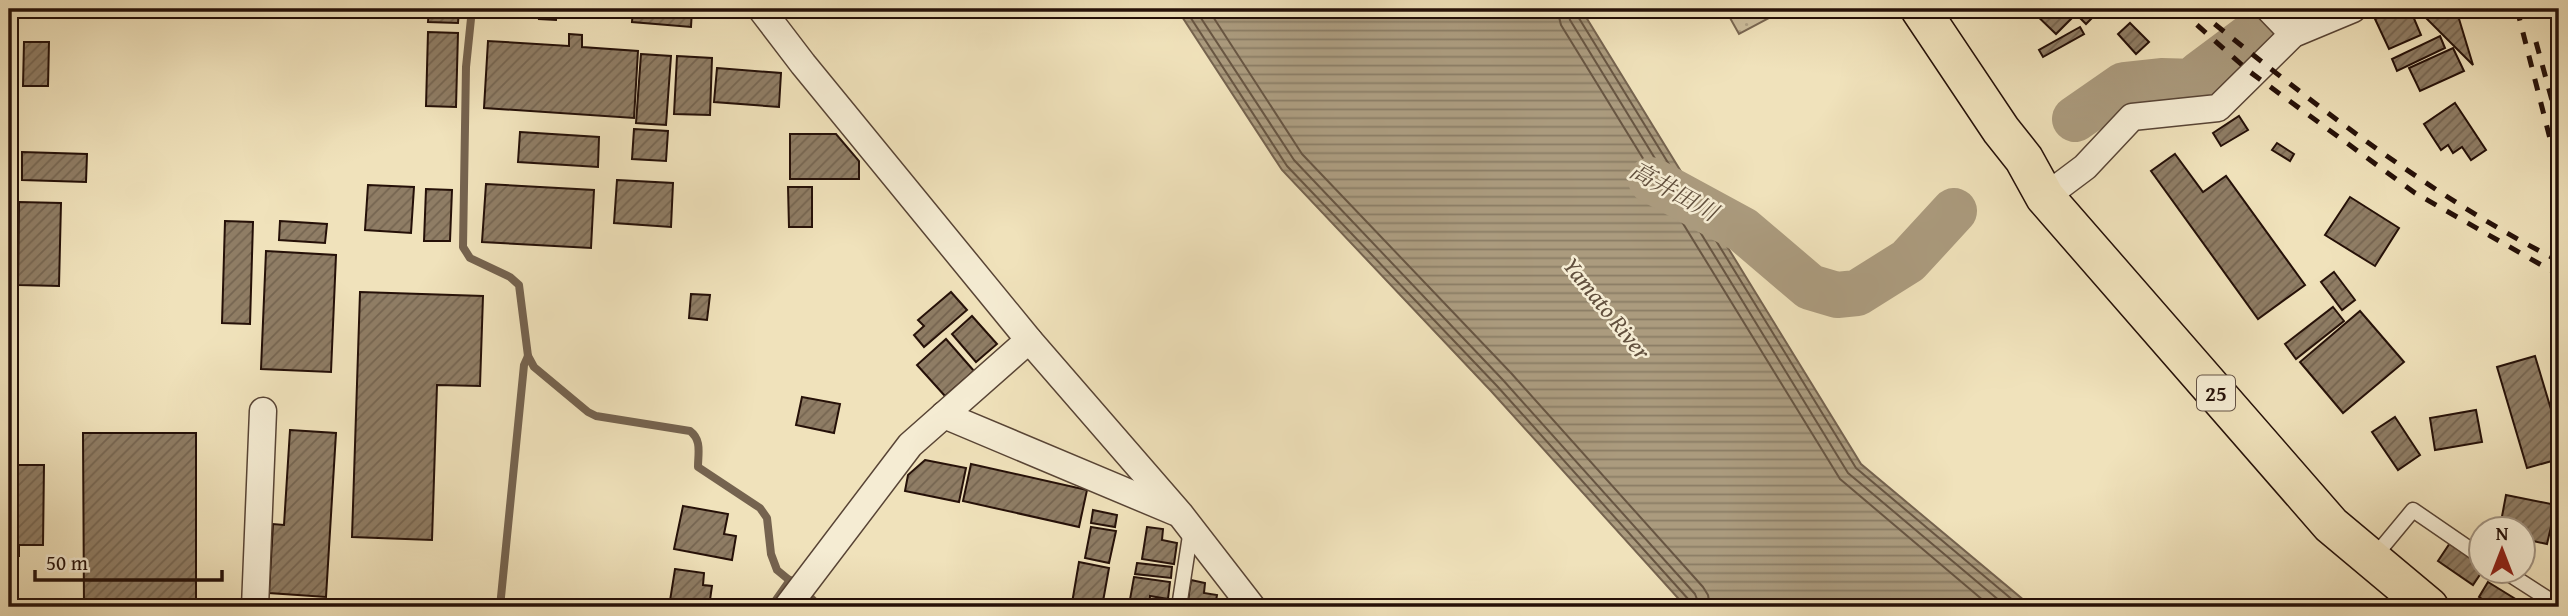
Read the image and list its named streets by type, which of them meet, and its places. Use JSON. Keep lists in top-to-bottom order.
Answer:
{
  "streets": {
    "highway": ["25"]
  },
  "water": ["高井田川", "Yamato River"],
  "scale_bar": "50 m",
  "north": "top"
}
